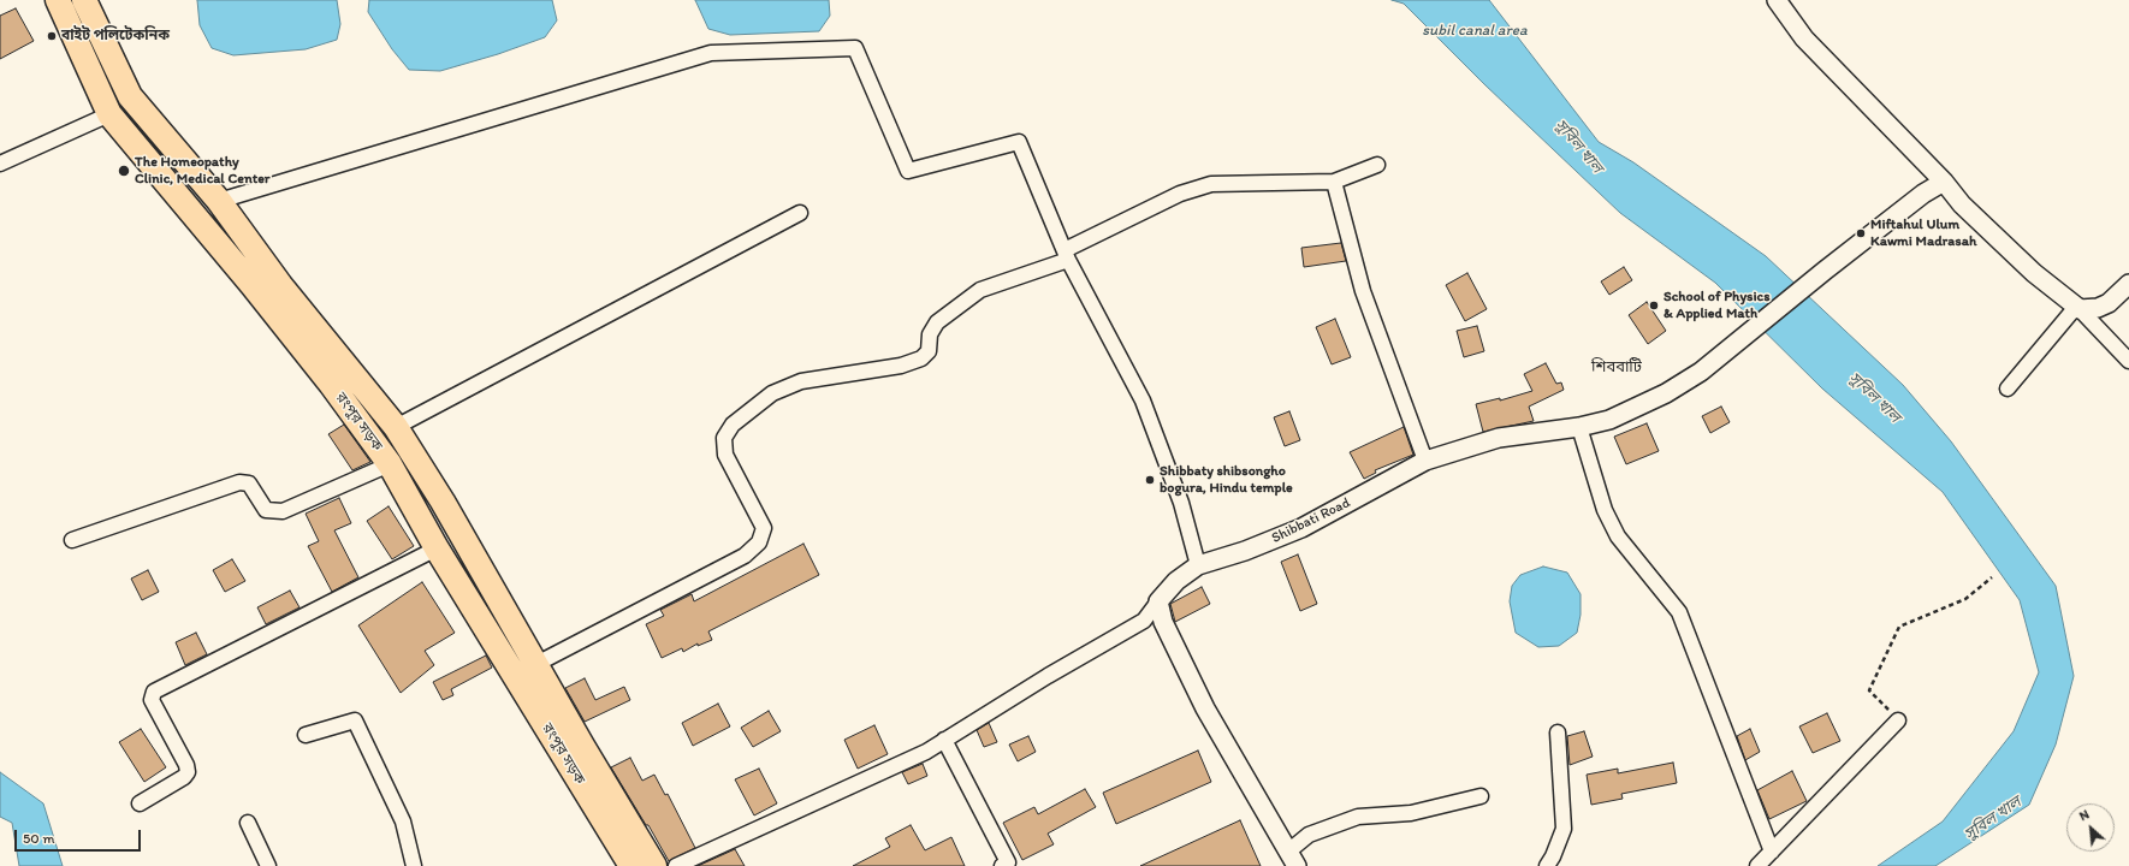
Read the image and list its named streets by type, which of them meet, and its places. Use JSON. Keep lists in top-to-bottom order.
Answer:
{
  "streets": {
    "highway": ["রংপুর সড়ক"],
    "street": ["Shibbati Road"]
  },
  "districts": ["শিববাটি"],
  "water": ["subil canal area", "সুবিল খাল"],
  "places": [
    "বাইট পলিটেকনিক",
    "The Homeopathy Clinic, Medical Center",
    "Miftahul Ulum Kawmi Madrasah",
    "School of Physics & Applied Math",
    "Shibbaty shibsongho bogura, Hindu temple"
  ],
  "scale_bar": "50 m",
  "north": "top left"
}
